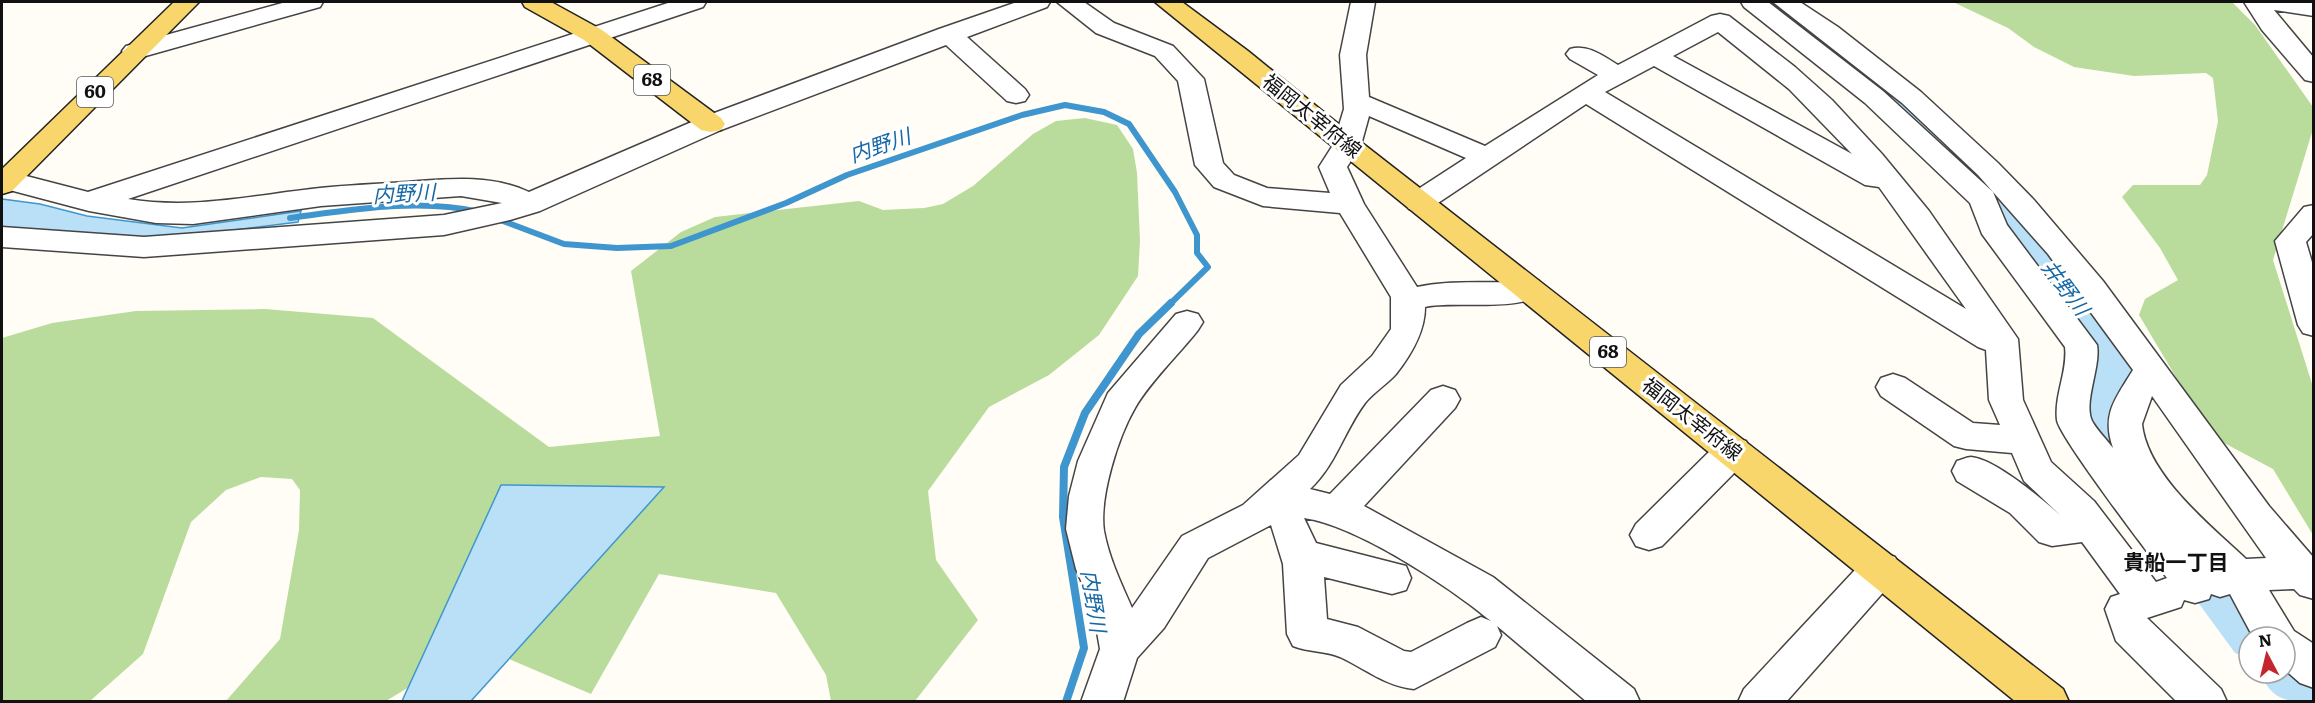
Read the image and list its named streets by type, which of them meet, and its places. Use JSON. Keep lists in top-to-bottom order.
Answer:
{
  "streets": {
    "main road": ["68", "60", "福岡太宰府線"]
  },
  "districts": ["貴船一丁目"],
  "water": ["内野川", "井野川"],
  "north": "top"
}
